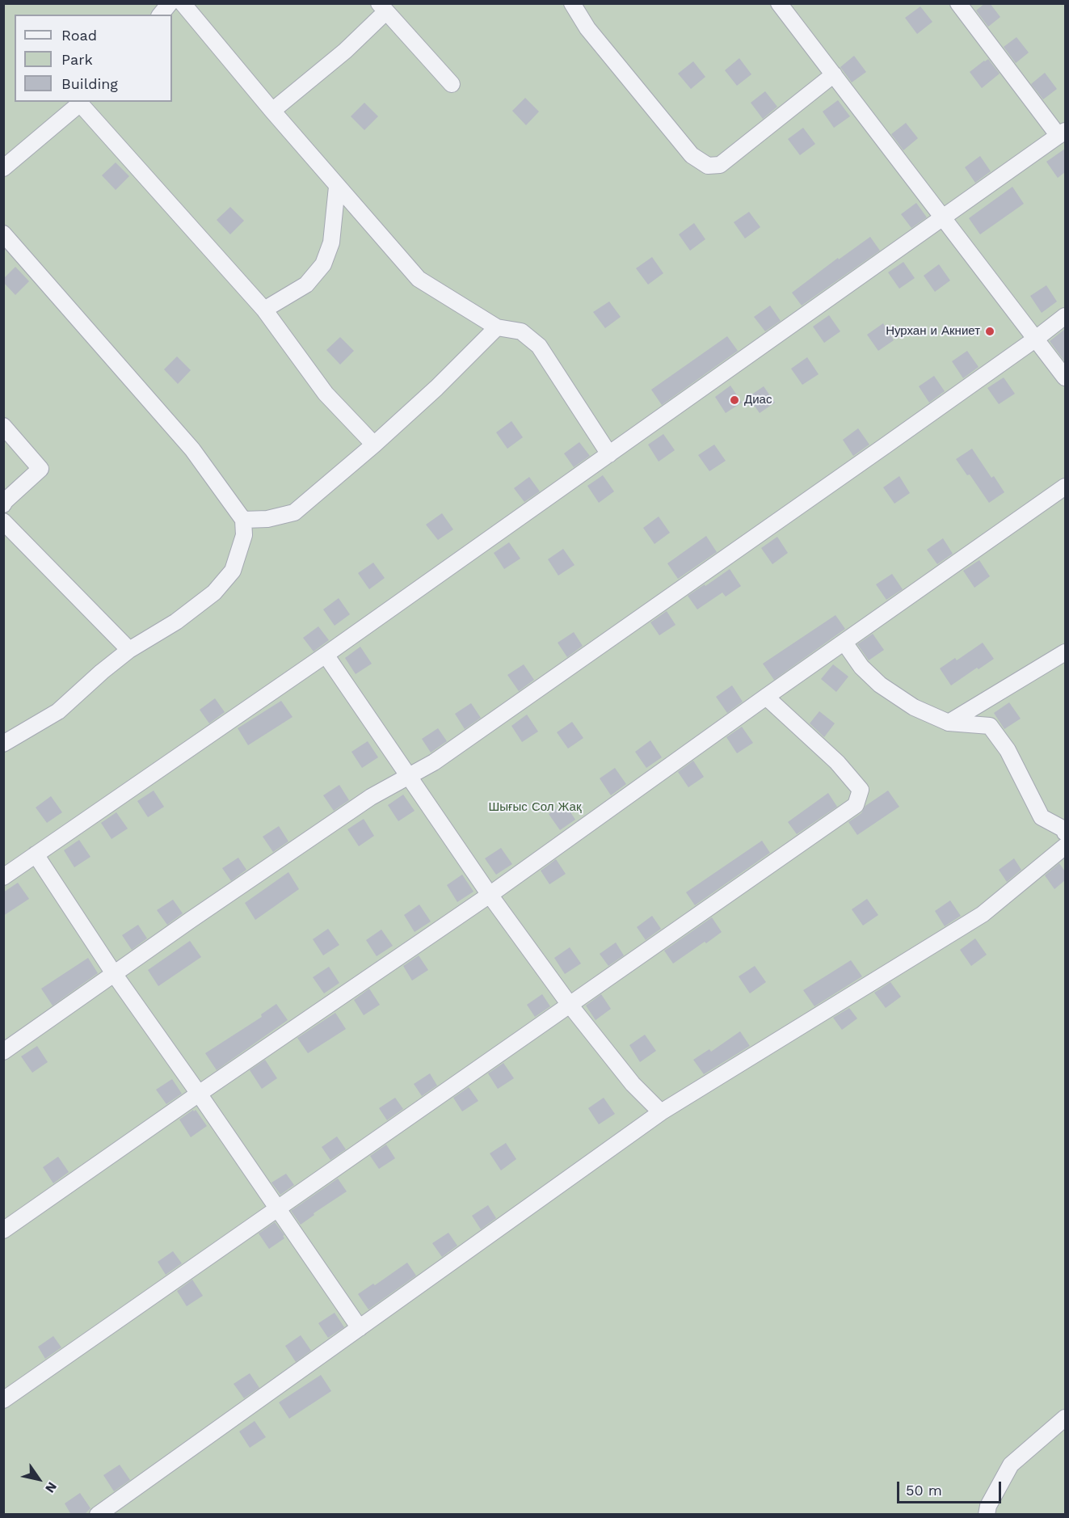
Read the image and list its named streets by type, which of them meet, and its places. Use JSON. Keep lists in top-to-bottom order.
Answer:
{
  "parks": ["Шығыс Сол Жақ"],
  "places": ["Нурхан и Акниет", "Диас"],
  "legend": ["Road", "Park", "Building"],
  "scale_bar": "50 m",
  "north": "bottom right"
}
